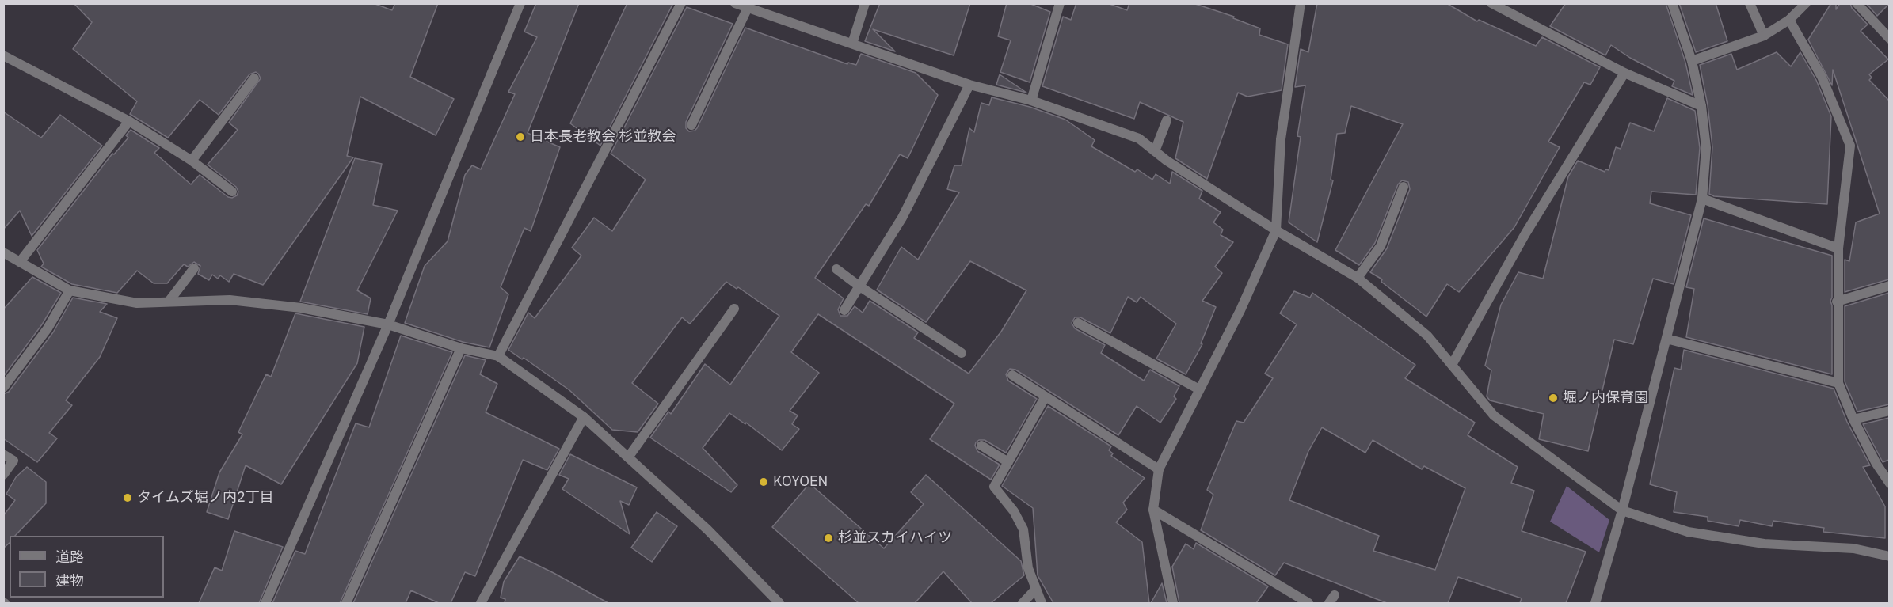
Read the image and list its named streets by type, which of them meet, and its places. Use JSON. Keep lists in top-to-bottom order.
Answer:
{
  "places": [
    "日本長老教会 杉並教会",
    "堀ノ内保育園",
    "KOYOEN",
    "タイムズ堀ノ内2丁目",
    "杉並スカイハイツ"
  ],
  "legend": ["道路", "建物"]
}
